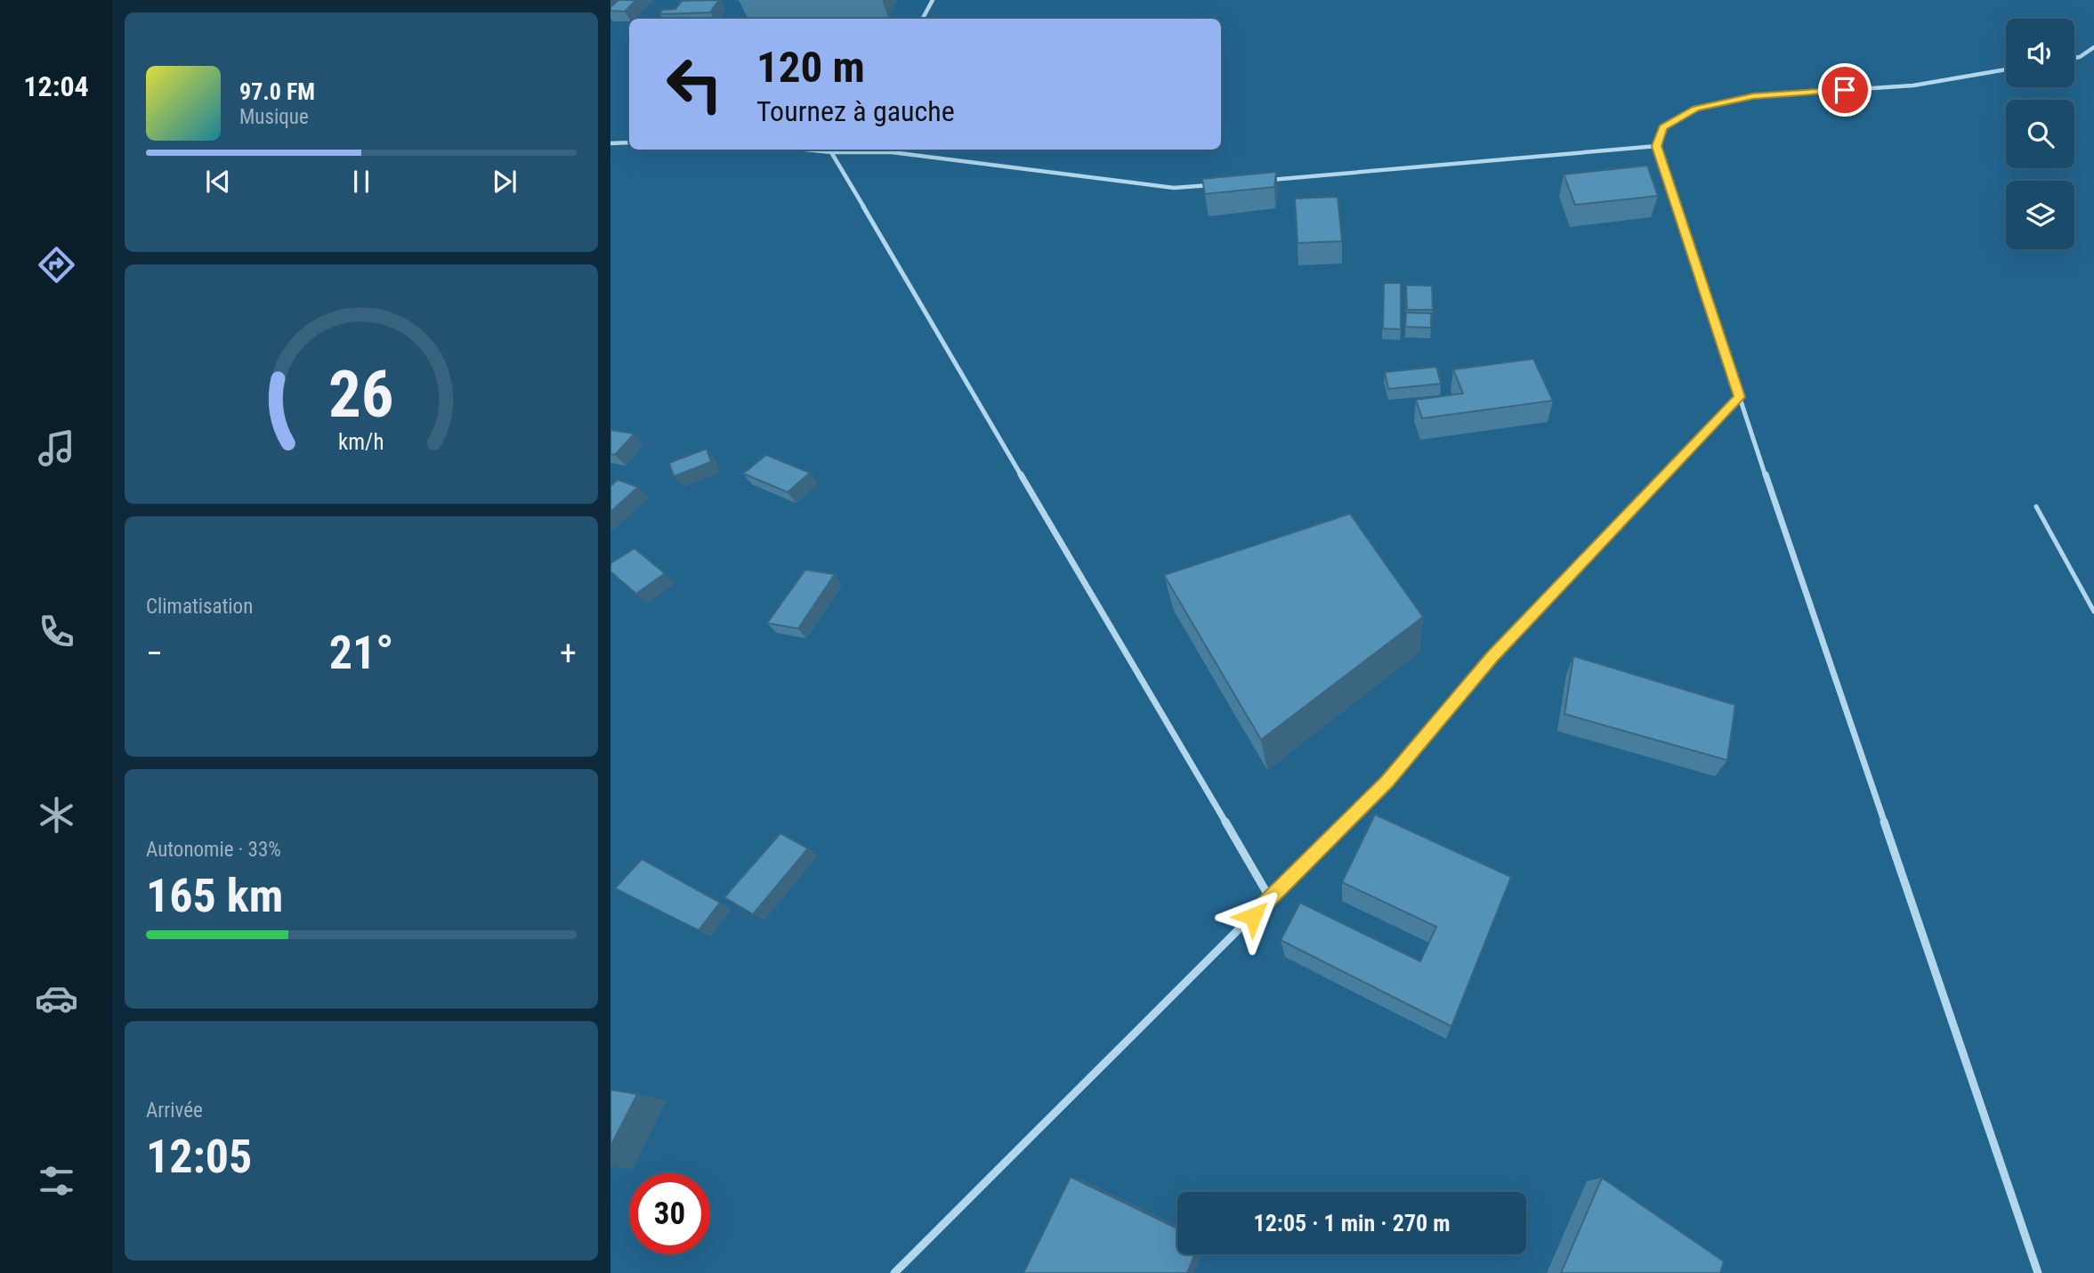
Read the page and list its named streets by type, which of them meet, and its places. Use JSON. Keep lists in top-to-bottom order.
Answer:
{
  "page": {
    "tabs": "12:04",
    "turn": ["120 m", "Tournez à gauche"],
    "song": ["97.0 FM", "Musique"],
    "tile": [
      "Climatisation",
      ["Autonomie · 33%", "165 km"],
      ["Arrivée", "12:05"]
    ],
    "heat": ["−", "21°", "+"],
    "limit": "30",
    "trip": "12:05 · 1 min · 270 m",
    "gauge": ["26", "km/h"]
  }
}
